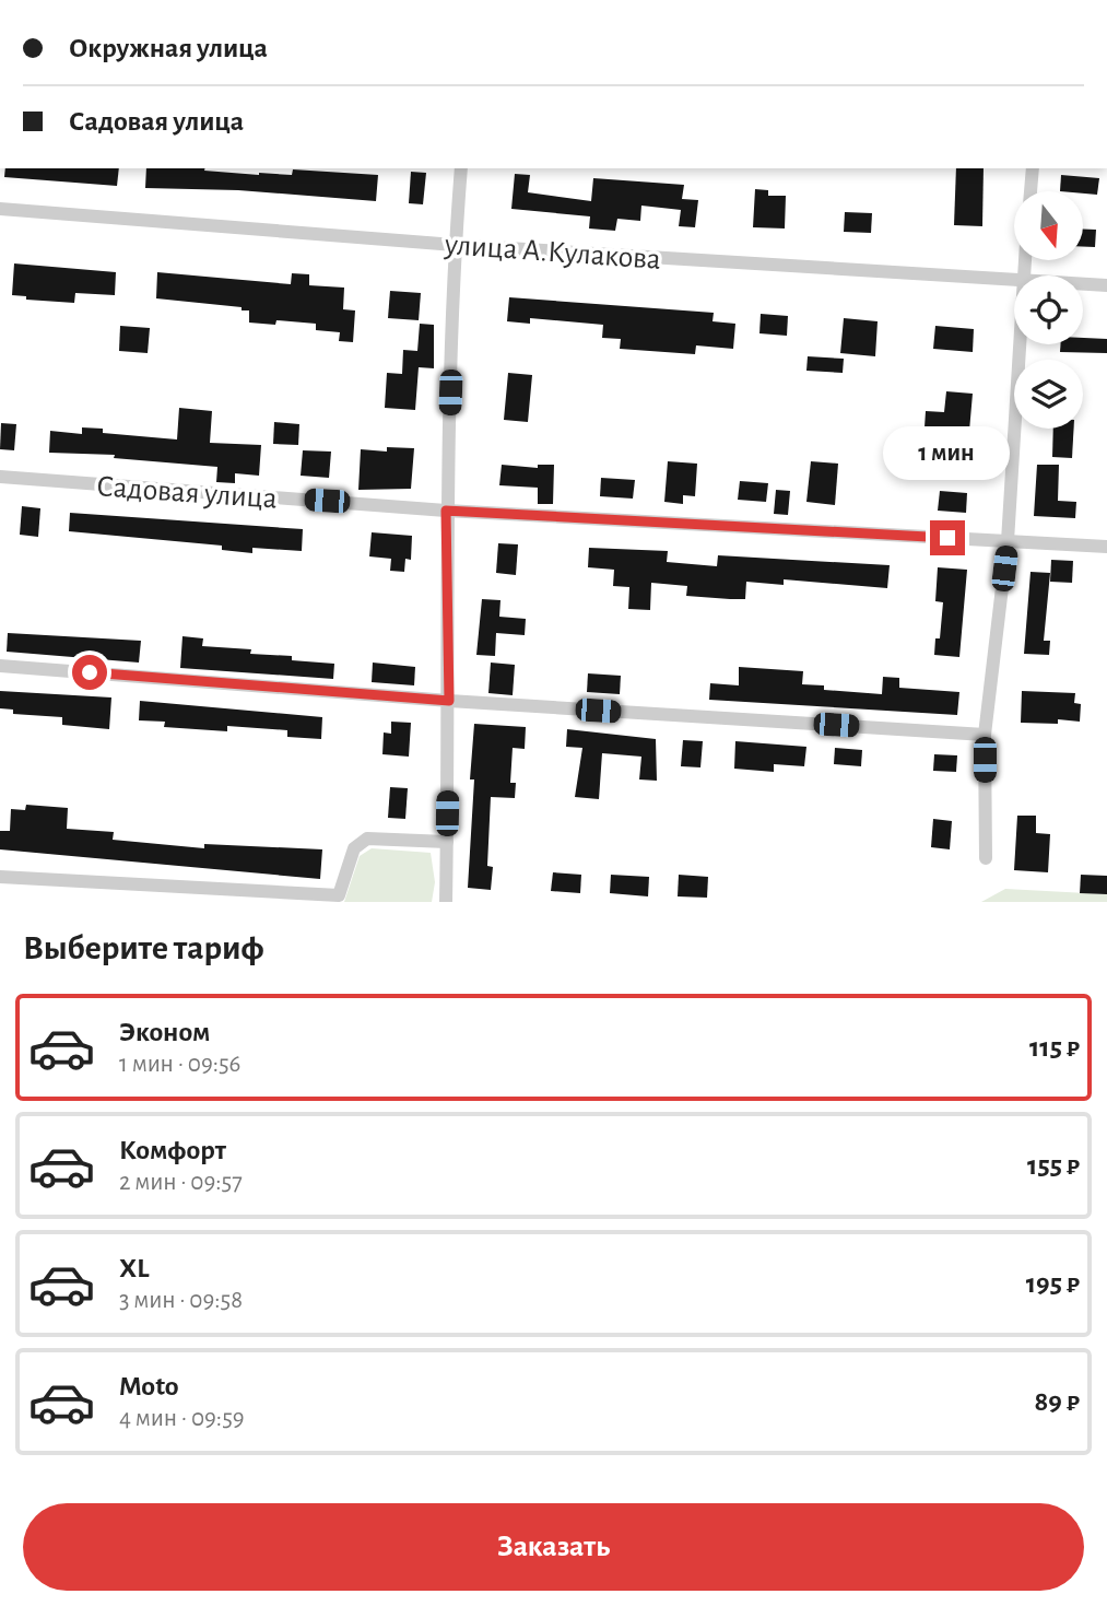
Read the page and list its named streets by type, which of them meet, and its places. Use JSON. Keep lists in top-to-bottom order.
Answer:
{
  "streets": {
    "street": ["улица А.Кулакова", "Садовая улица"]
  },
  "north": "bottom",
  "page": {
    "banner": ["Окружная улица", "Садовая улица"],
    "bubble": "1 мин",
    "heading": "Выберите тариф",
    "list": [
      {
        "name": "Эконом",
        "note": "1 мин · 09:56",
        "value": "115 ₽"
      },
      {
        "name": "Комфорт",
        "note": "2 мин · 09:57",
        "value": "155 ₽"
      },
      {
        "name": "XL",
        "note": "3 мин · 09:58",
        "value": "195 ₽"
      },
      {
        "name": "Moto",
        "note": "4 мин · 09:59",
        "value": "89 ₽"
      }
    ],
    "buttons": "Заказать"
  }
}
